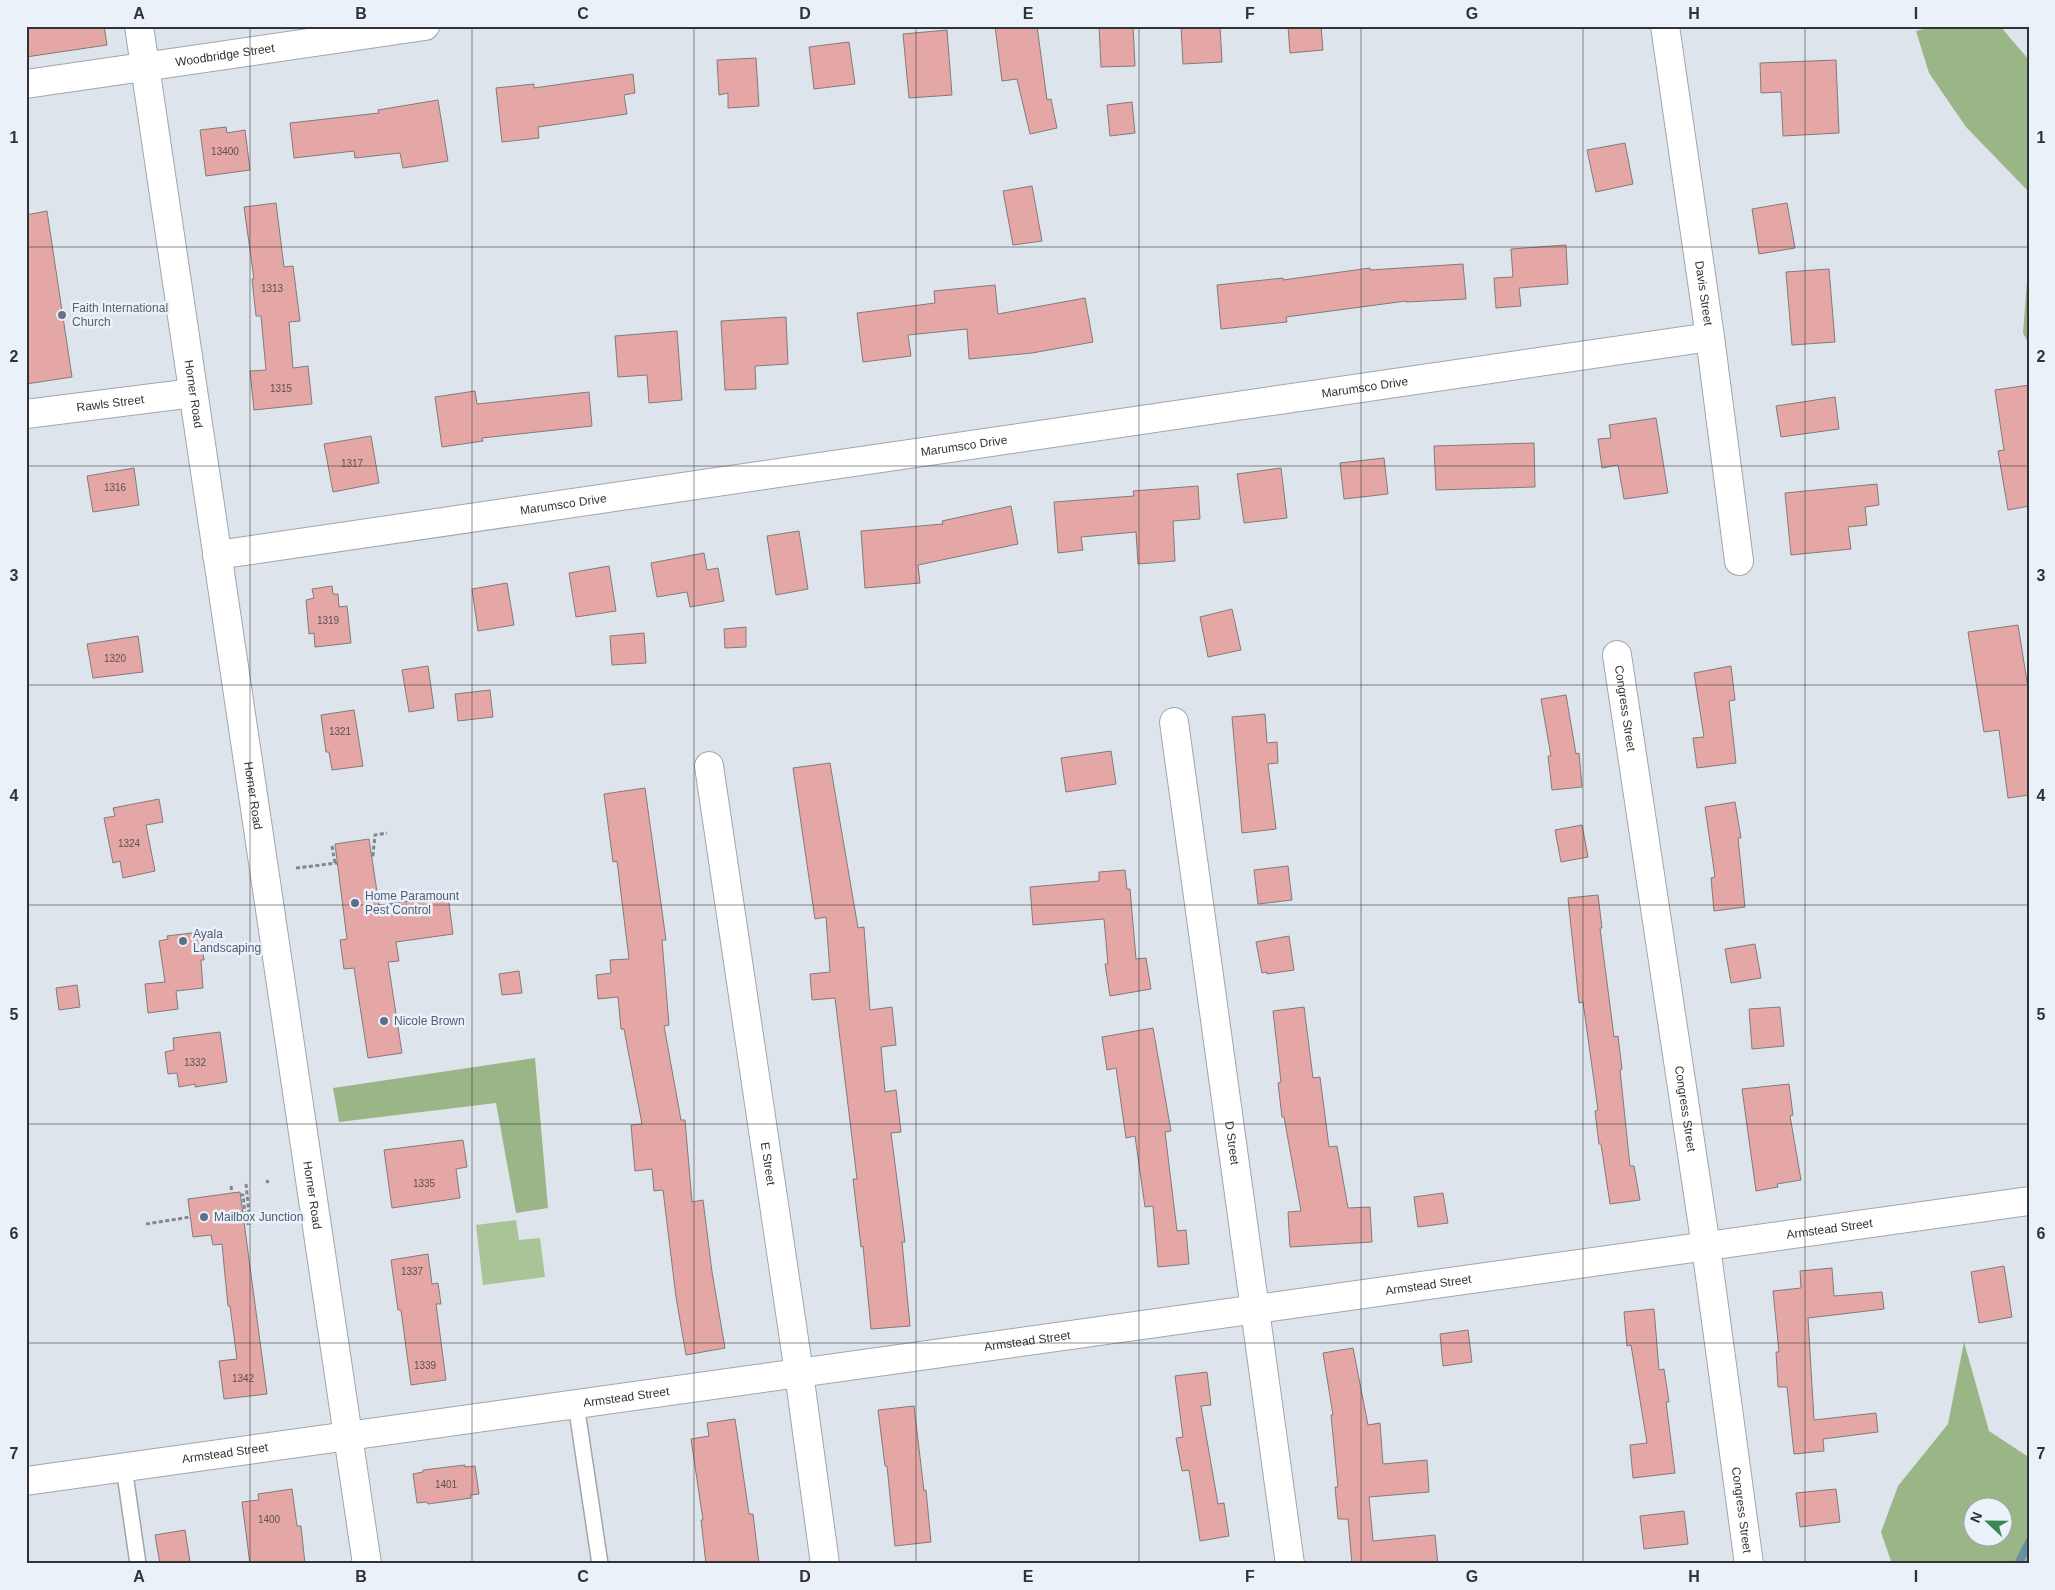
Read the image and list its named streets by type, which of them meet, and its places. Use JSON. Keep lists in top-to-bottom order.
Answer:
{
  "streets": {
    "street": [
      "Woodbridge Street",
      "Davis Street",
      "Marumsco Drive",
      "Horner Road",
      "Rawls Street",
      "Congress Street",
      "D Street",
      "E Street",
      "Armstead Street"
    ]
  },
  "crossings": [
    ["Woodbridge Street", "Horner Road"],
    ["Davis Street", "Marumsco Drive"],
    ["Marumsco Drive", "Horner Road"],
    ["Horner Road", "Rawls Street"],
    ["Horner Road", "Armstead Street"],
    ["Congress Street", "Armstead Street"],
    ["D Street", "Armstead Street"],
    ["E Street", "Armstead Street"]
  ],
  "places": [
    "Faith International Church",
    "Home Paramount Pest Control",
    "Ayala Landscaping",
    "Nicole Brown",
    "Mailbox Junction"
  ],
  "house_numbers": [
    "13400",
    "1313",
    "1315",
    "1317",
    "1316",
    "1319",
    "1320",
    "1321",
    "1324",
    "1332",
    "1335",
    "1337",
    "1339",
    "1342",
    "1401",
    "1400"
  ],
  "north": "left",
  "grid": {
    "columns": [
      "A",
      "B",
      "C",
      "D",
      "E",
      "F",
      "G",
      "H",
      "I"
    ],
    "rows": [
      "1",
      "2",
      "3",
      "4",
      "5",
      "6",
      "7"
    ]
  }
}
